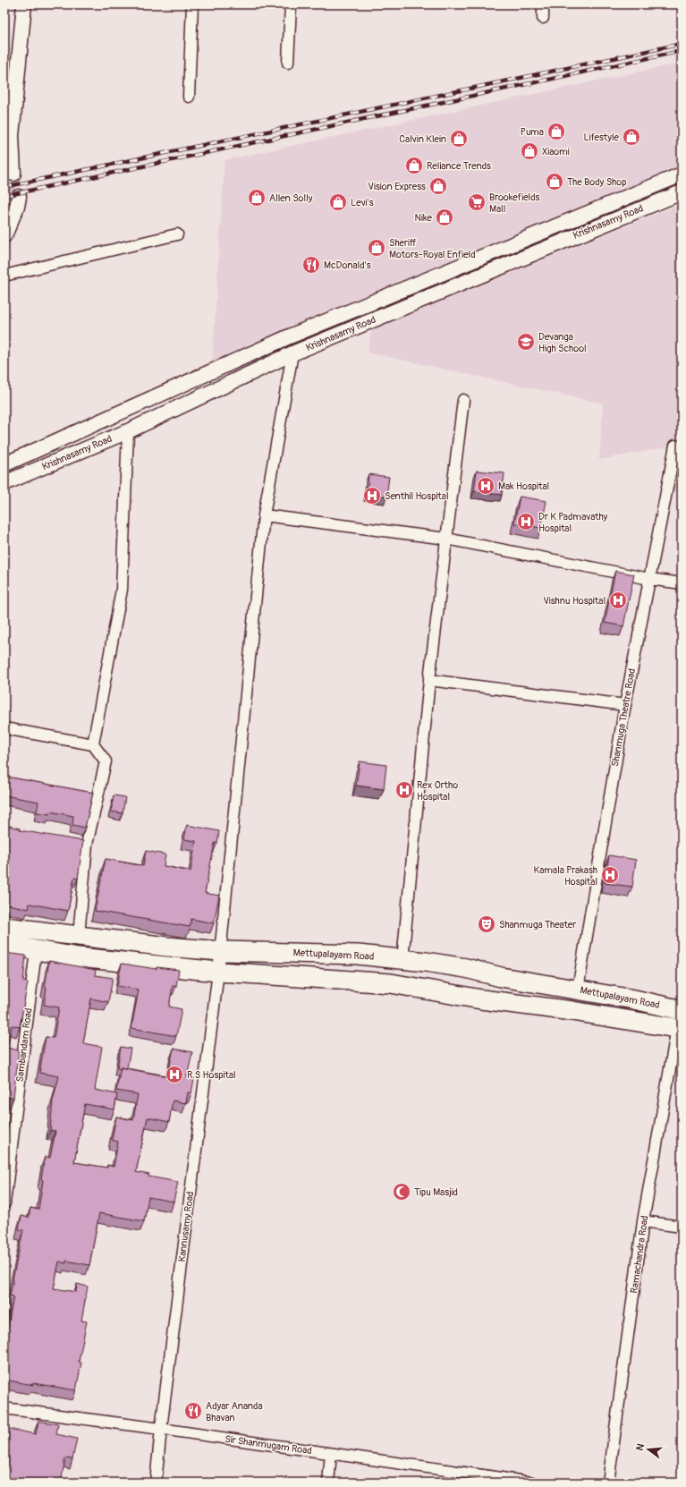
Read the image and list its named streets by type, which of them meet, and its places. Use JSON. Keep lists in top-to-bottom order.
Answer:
{
  "streets": {
    "highway": ["Mettupalayam Road"],
    "main road": ["Krishnasamy Road"],
    "street": [
      "Shanmuga Theatre Road",
      "Sambandam Road",
      "Kannusamy Road",
      "Ramachandra Road",
      "Sir Shanmugam Road"
    ]
  },
  "crossings": [
    ["Krishnasamy Road", "Kannusamy Road"],
    ["Shanmuga Theatre Road", "Mettupalayam Road"],
    ["Mettupalayam Road", "Sambandam Road"],
    ["Mettupalayam Road", "Kannusamy Road"],
    ["Mettupalayam Road", "Ramachandra Road"],
    ["Kannusamy Road", "Sir Shanmugam Road"]
  ],
  "places": {
    "shop": [
      "Puma",
      "Lifestyle",
      "Calvin Klein",
      "Xiaomi",
      "Reliance Trends",
      "The Body Shop",
      "Vision Express",
      "Allen Solly",
      "Levi's",
      "Nike",
      "Sheriff Motors-Royal Enfield"
    ],
    "supermarket": ["Brookefields Mall"],
    "restaurant": ["McDonald's", "Adyar Ananda Bhavan"],
    "school or university": ["Devanga High School"],
    "hospital": [
      "Mak Hospital",
      "Senthil Hospital",
      "Dr K Padmavathy Hospital",
      "Vishnu Hospital",
      "Rex Ortho Hospital",
      "Kamala Prakash Hospital",
      "R.S Hospital"
    ],
    "theatre": ["Shanmuga Theater"],
    "mosque": ["Tipu Masjid"]
  },
  "north": "left"
}
